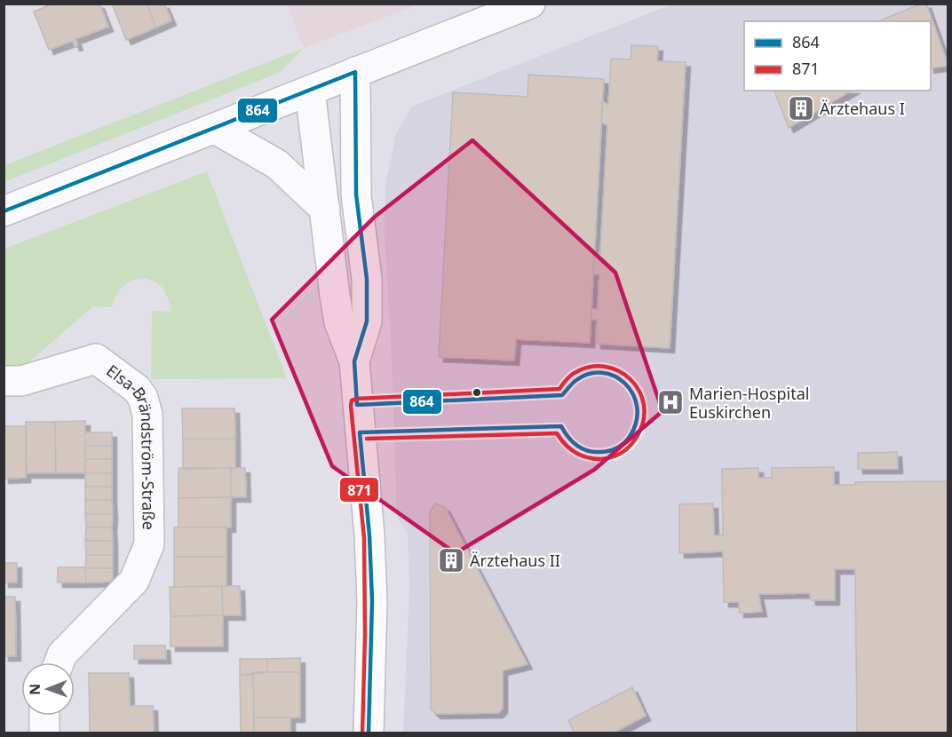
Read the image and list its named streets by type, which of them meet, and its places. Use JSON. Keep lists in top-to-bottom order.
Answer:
{
  "streets": {
    "street": ["Elsa-Brändström-Straße"]
  },
  "places": {
    "building": ["Ärztehaus I", "Ärztehaus II"],
    "hospital": ["Marien-Hospital Euskirchen"]
  },
  "lines": ["transit line 864", "transit line 871"],
  "legend": ["864", "871"],
  "north": "left"
}
